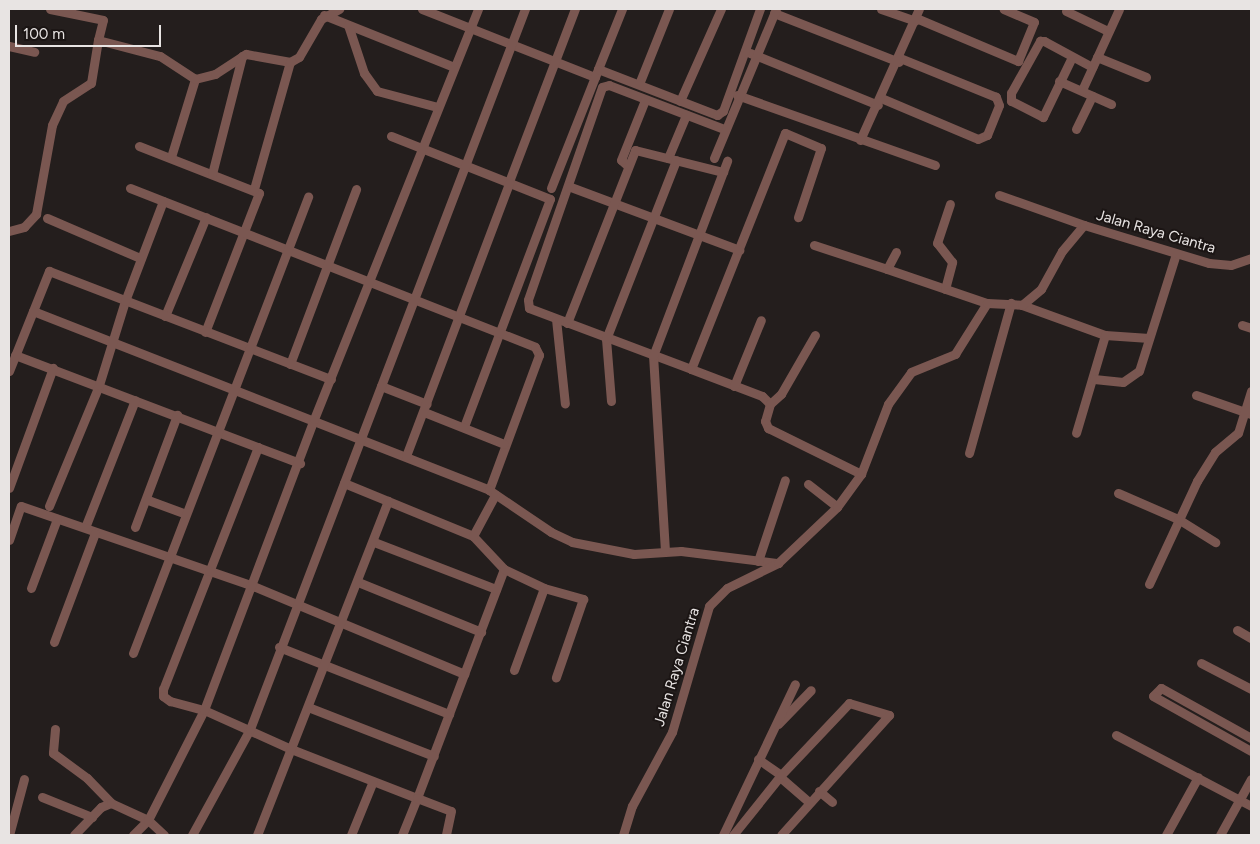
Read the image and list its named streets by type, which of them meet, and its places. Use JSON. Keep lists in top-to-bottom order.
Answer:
{
  "streets": {
    "street": ["Jalan Raya Ciantra"]
  },
  "scale_bar": "100 m"
}
